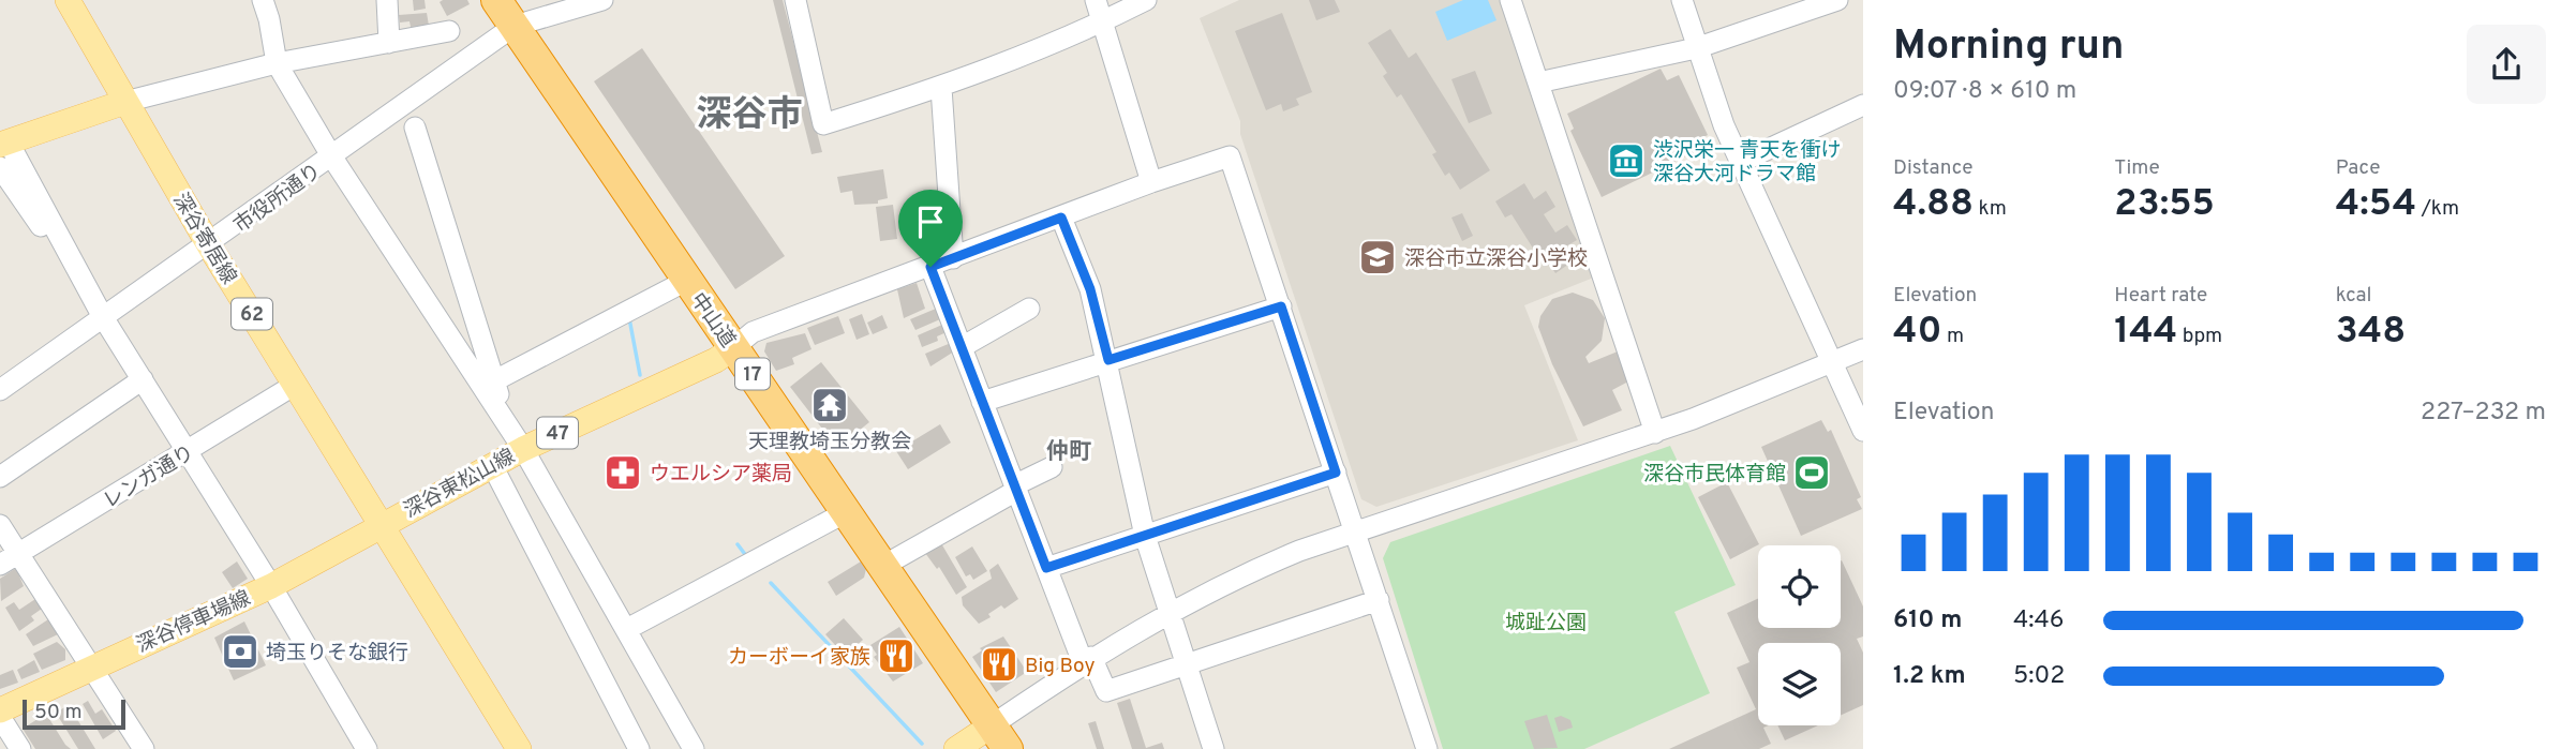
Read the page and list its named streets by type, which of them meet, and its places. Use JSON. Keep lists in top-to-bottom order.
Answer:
{
  "streets": {
    "highway": ["中山道", "17"],
    "main road": [
      "深谷寄居線",
      "62",
      "47",
      "深谷東松山線",
      "深谷停車場線"
    ],
    "street": ["市役所通り", "レンガ通り"]
  },
  "crossings": [
    ["市役所通り", "深谷寄居線"],
    ["市役所通り", "中山道"],
    ["深谷寄居線", "レンガ通り"],
    ["深谷寄居線", "深谷東松山線"],
    ["深谷寄居線", "深谷停車場線"],
    ["中山道", "深谷東松山線"],
    ["深谷東松山線", "深谷停車場線"]
  ],
  "districts": ["深谷市", "仲町"],
  "parks": ["城趾公園"],
  "places": {
    "museum": ["渋沢栄一 青天を衝け 深谷大河ドラマ館"],
    "school or university": ["深谷市立深谷小学校"],
    "temple": ["天理教埼玉分教会"],
    "pharmacy": ["ウエルシア薬局"],
    "sports": ["深谷市民体育館"],
    "bank": ["埼玉りそな銀行"],
    "restaurant": ["カーボーイ家族", "Big Boy"]
  },
  "scale_bar": "50 m",
  "page": {
    "heading": ["Morning run", "09:07 · 8 × 610 m"],
    "stats": [
      ["Distance", "4.88 km"],
      ["Time", "23:55"],
      ["Pace", "4:54 /km"],
      ["Elevation", "40 m"],
      ["Heart rate", "144 bpm"],
      ["kcal", "348"]
    ],
    "chart": ["Elevation", "227–232 m"],
    "list": [
      {
        "name": "610 m",
        "note": "4:46"
      },
      {
        "name": "1.2 km",
        "note": "5:02"
      }
    ],
    "scale": "50 m"
  }
}
